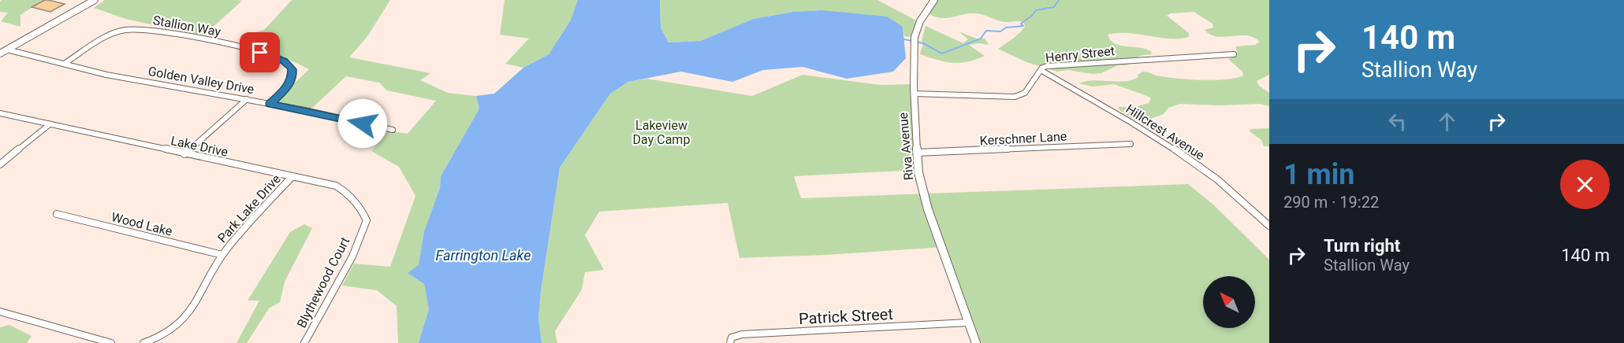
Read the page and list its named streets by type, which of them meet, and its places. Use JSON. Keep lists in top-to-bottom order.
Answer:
{
  "streets": {
    "street": [
      "Stallion Way",
      "Henry Street",
      "Golden Valley Drive",
      "Hillcrest Avenue",
      "Kerschner Lane",
      "Lake Drive",
      "Riva Avenue",
      "Park Lake Drive",
      "Wood Lake",
      "Blythewood Court",
      "Patrick Street"
    ]
  },
  "crossings": [
    ["Stallion Way", "Golden Valley Drive"],
    ["Henry Street", "Hillcrest Avenue"],
    ["Henry Street", "Riva Avenue"],
    ["Kerschner Lane", "Riva Avenue"],
    ["Lake Drive", "Park Lake Drive"],
    ["Lake Drive", "Blythewood Court"],
    ["Riva Avenue", "Patrick Street"],
    ["Park Lake Drive", "Wood Lake"]
  ],
  "water": ["Farrington Lake"],
  "parks": ["Lakeview Day Camp"],
  "north": "top left",
  "page": {
    "turn": ["140 m", "Stallion Way"],
    "heading": ["1 min", "290 m · 19:22"],
    "list": [
      {
        "name": "Turn right",
        "note": "Stallion Way",
        "value": "140 m"
      }
    ]
  }
}
